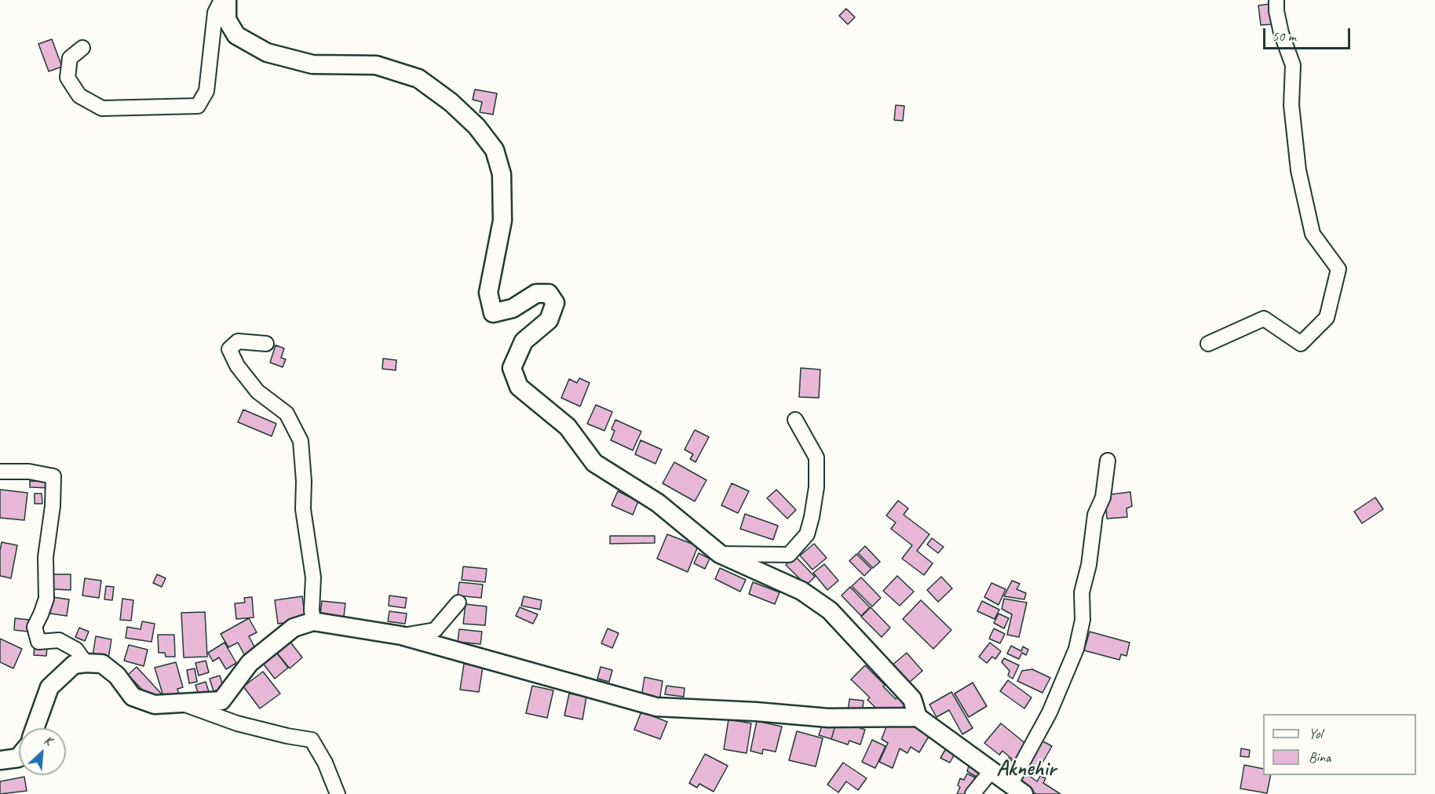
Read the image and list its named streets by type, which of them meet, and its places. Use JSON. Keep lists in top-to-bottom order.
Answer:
{
  "districts": ["Aknehir"],
  "legend": ["Yol", "Bina"],
  "scale_bar": "50 m",
  "north": "top right"
}
